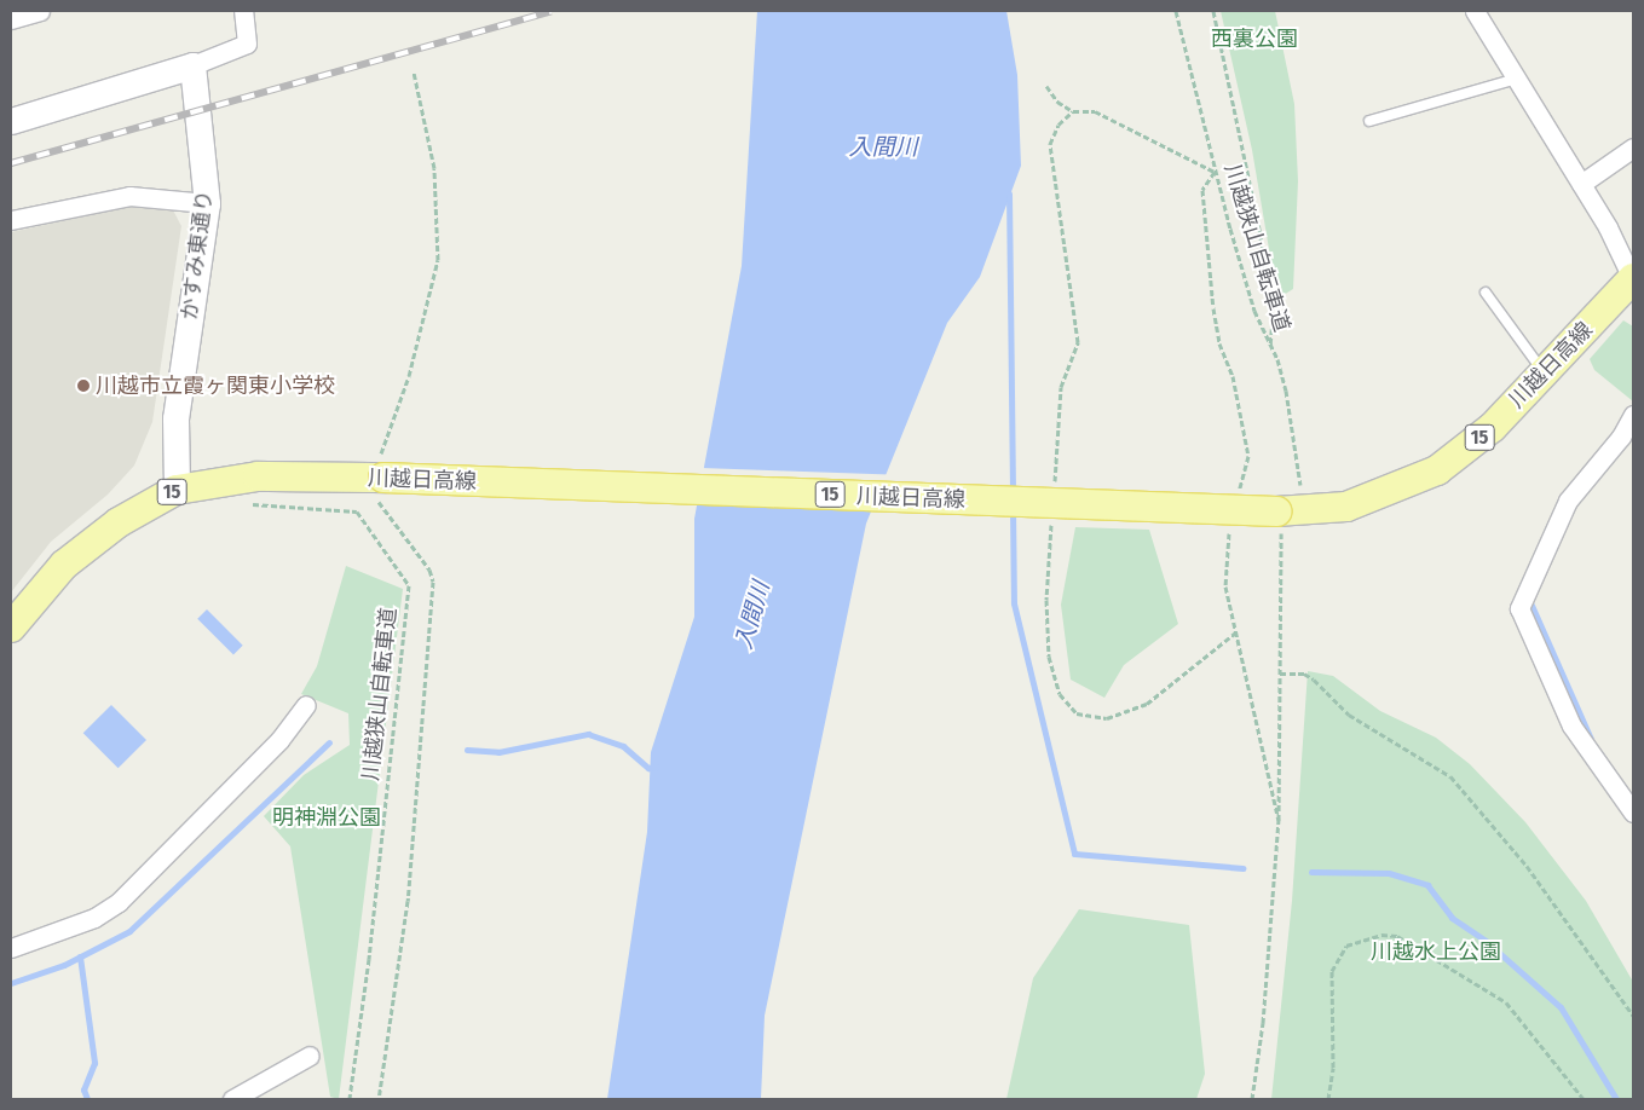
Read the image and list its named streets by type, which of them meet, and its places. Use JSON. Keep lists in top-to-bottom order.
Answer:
{
  "streets": {
    "main road": ["川越日高線", "15"],
    "street": ["かすみ東通り"],
    "path": ["川越狭山自転車道"]
  },
  "crossings": [
    ["かすみ東通り", "川越日高線"]
  ],
  "water": ["入間川"],
  "parks": ["西裏公園", "明神淵公園", "川越水上公園"],
  "places": ["川越市立霞ヶ関東小学校"]
}
